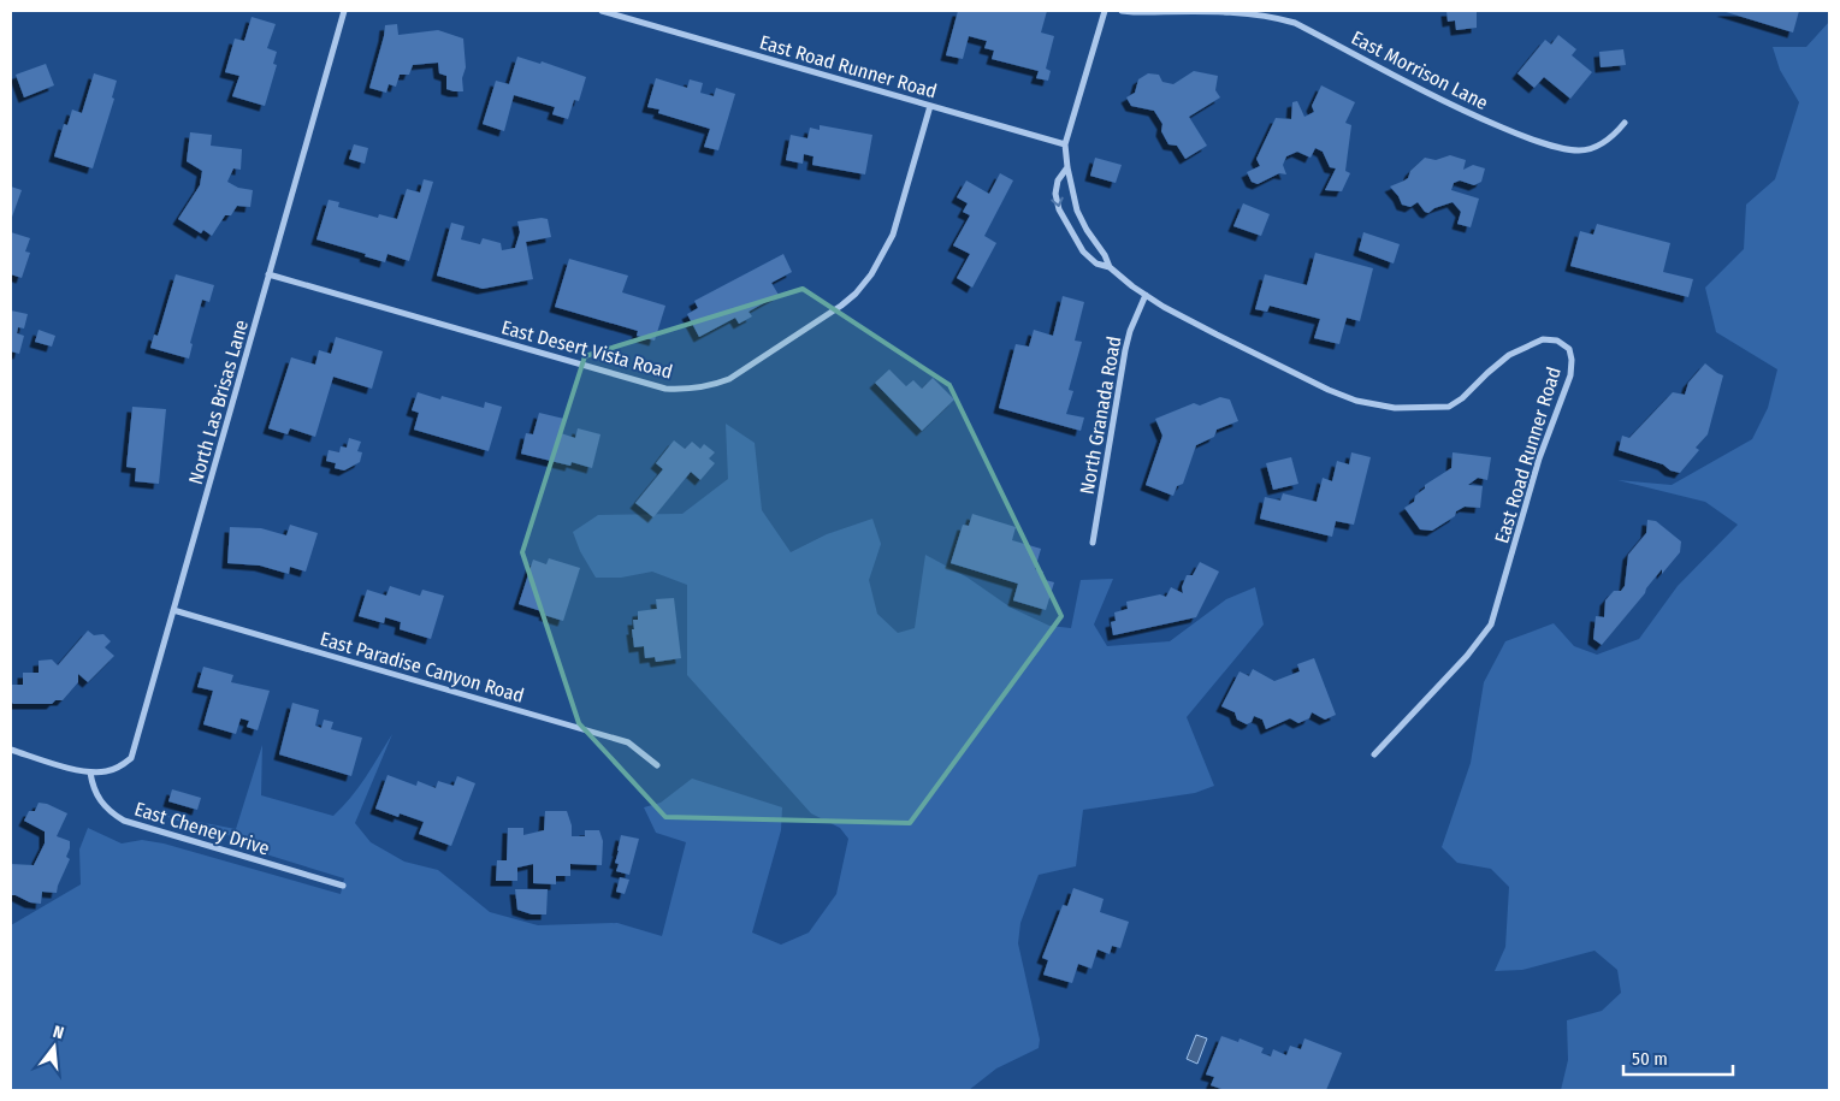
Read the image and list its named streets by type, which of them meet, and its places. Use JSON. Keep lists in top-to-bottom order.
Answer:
{
  "streets": {
    "street": [
      "East Road Runner Road",
      "East Morrison Lane",
      "East Desert Vista Road",
      "North Las Brisas Lane",
      "North Granada Road",
      "East Paradise Canyon Road",
      "East Cheney Drive"
    ]
  },
  "crossings": [
    ["East Road Runner Road", "East Desert Vista Road"],
    ["East Road Runner Road", "North Granada Road"],
    ["East Desert Vista Road", "North Las Brisas Lane"],
    ["North Las Brisas Lane", "East Paradise Canyon Road"],
    ["North Las Brisas Lane", "East Cheney Drive"]
  ],
  "scale_bar": "50 m",
  "north": "top"
}
